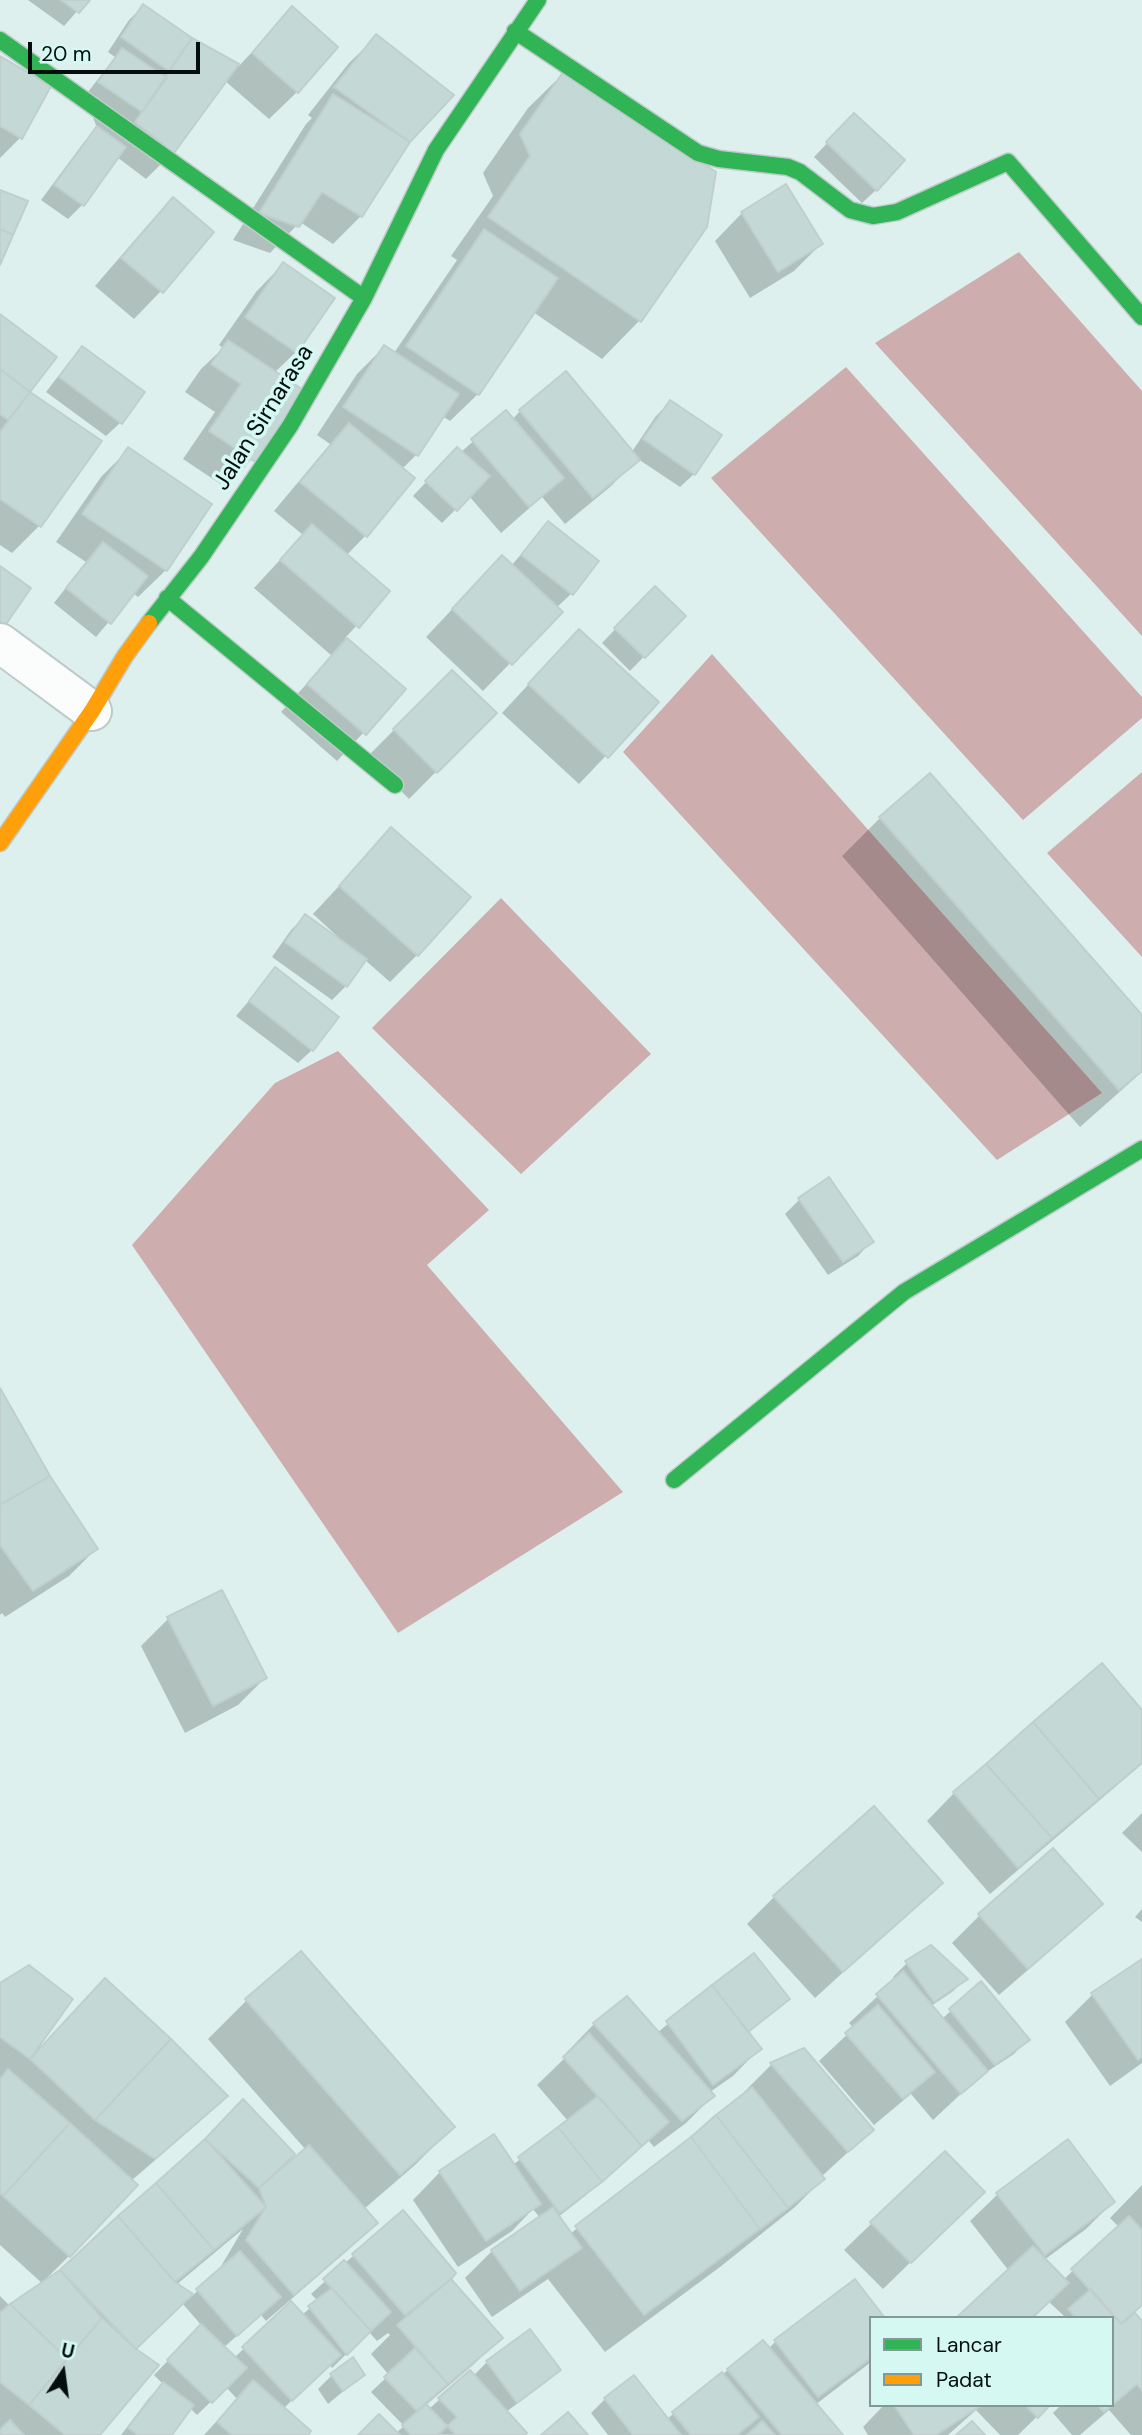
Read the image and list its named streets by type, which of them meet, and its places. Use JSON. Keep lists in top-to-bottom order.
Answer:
{
  "streets": {
    "street": ["Jalan Sirnarasa"]
  },
  "legend": ["Lancar", "Padat"],
  "scale_bar": "20 m",
  "north": "top"
}
